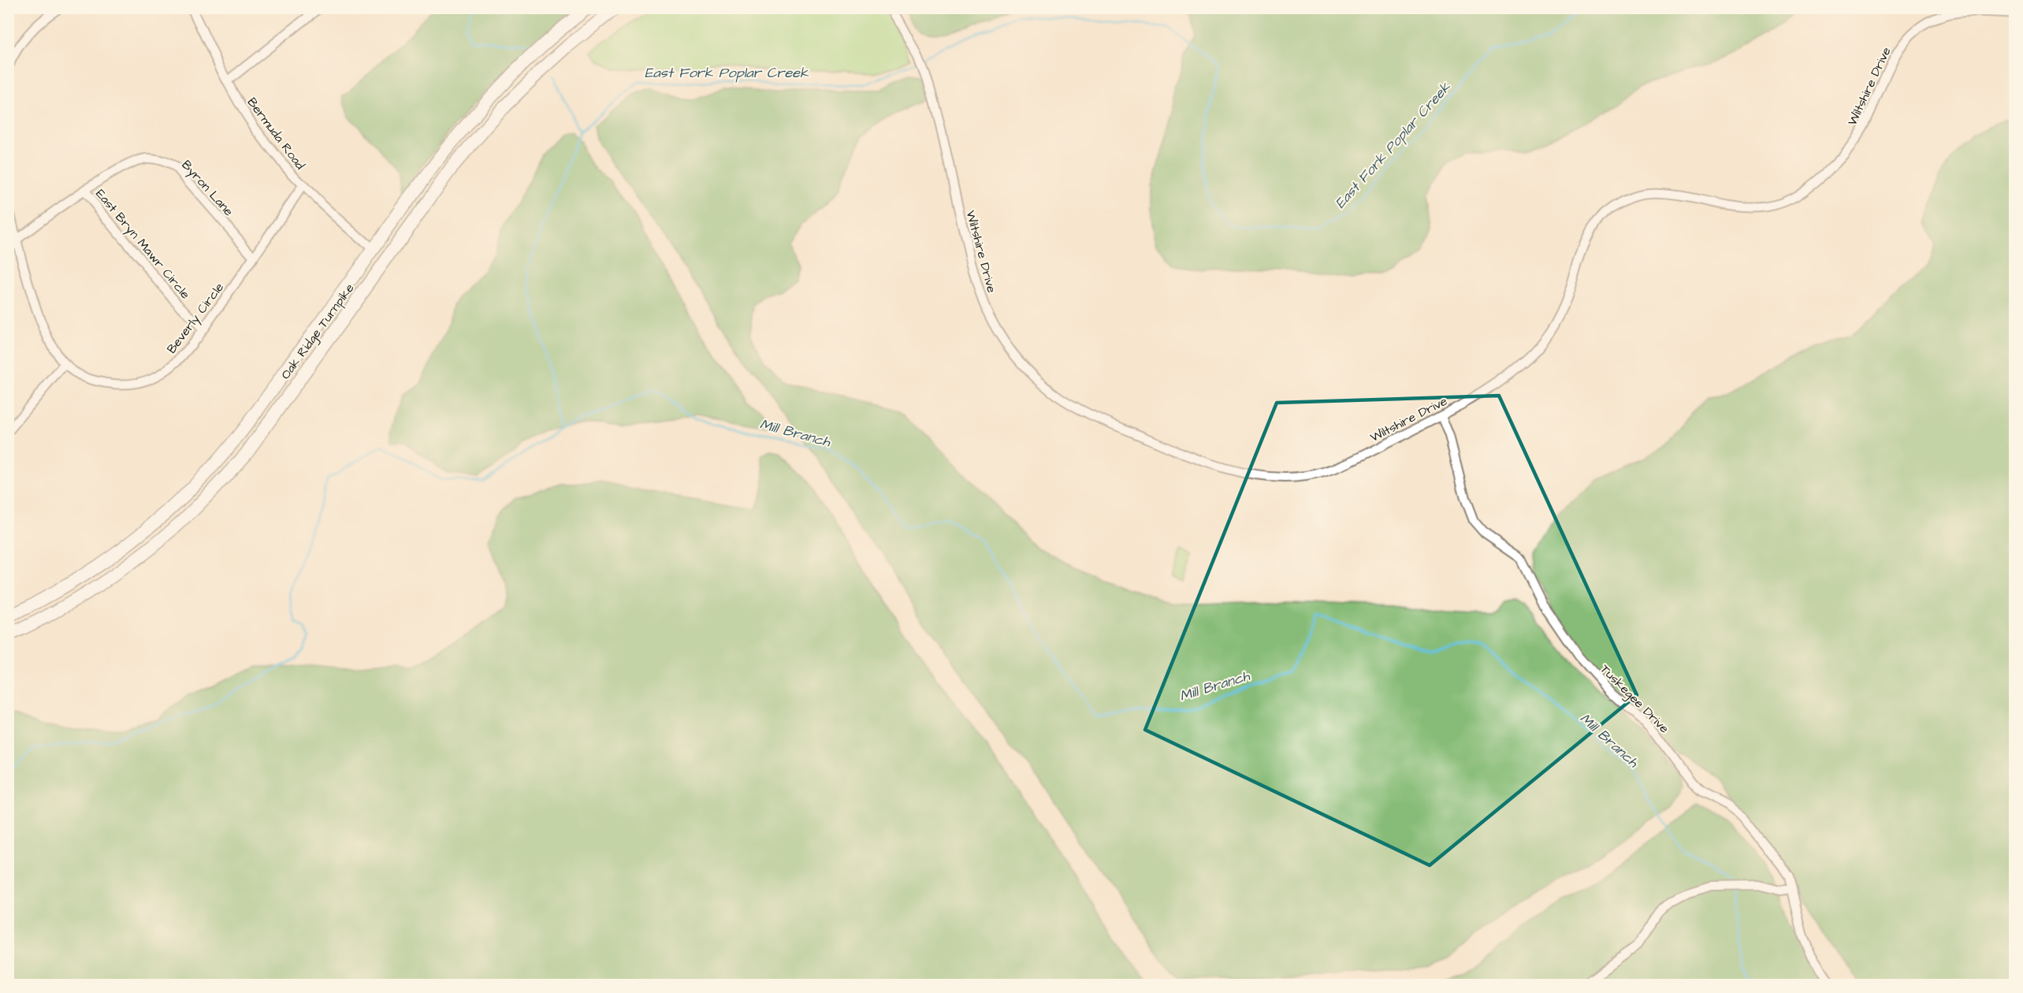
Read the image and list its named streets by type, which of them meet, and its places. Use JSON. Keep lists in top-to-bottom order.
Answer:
{
  "streets": {
    "highway": ["Oak Ridge Turnpike"],
    "street": [
      "Wiltshire Drive",
      "Bermuda Road",
      "Byron Lane",
      "East Bryn Mawr Circle",
      "Beverly Circle",
      "Tuskegee Drive"
    ]
  },
  "crossings": [
    ["Wiltshire Drive", "Tuskegee Drive"],
    ["Bermuda Road", "Beverly Circle"],
    ["Bermuda Road", "Oak Ridge Turnpike"],
    ["Byron Lane", "East Bryn Mawr Circle"],
    ["Byron Lane", "Beverly Circle"],
    ["East Bryn Mawr Circle", "Beverly Circle"]
  ],
  "water": ["East Fork Poplar Creek", "Mill Branch"]
}
